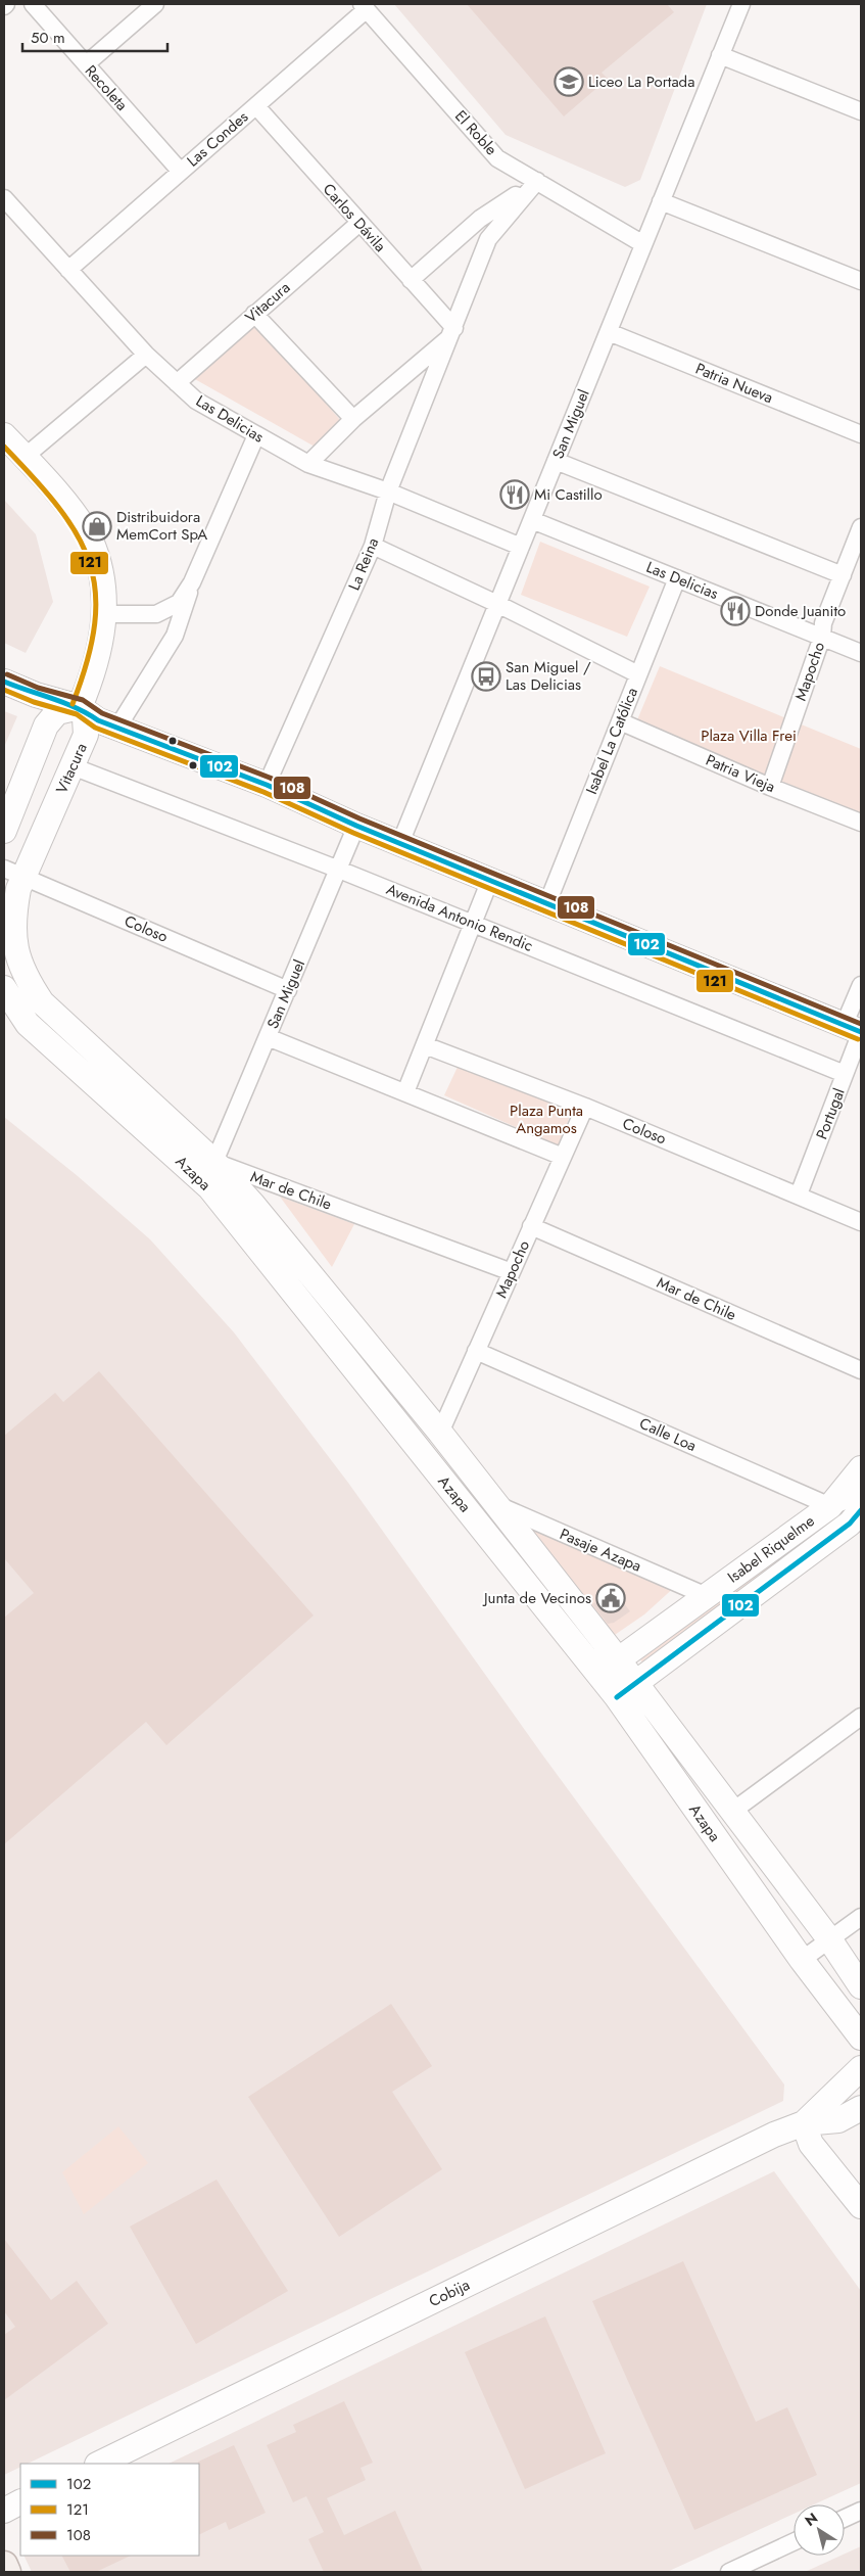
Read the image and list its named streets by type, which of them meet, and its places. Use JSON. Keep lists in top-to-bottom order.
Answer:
{
  "streets": {
    "street": [
      "Recoleta",
      "El Roble",
      "Las Condes",
      "Carlos Dávila",
      "Vitacura",
      "Patria Nueva",
      "Las Delicias",
      "San Miguel",
      "La Reina",
      "Mapocho",
      "Isabel La Católica",
      "Patria Vieja",
      "Avenida Antonio Rendic",
      "Coloso",
      "Portugal",
      "Azapa",
      "Mar de Chile",
      "Calle Loa",
      "Isabel Riquelme",
      "Pasaje Azapa",
      "Cobija"
    ]
  },
  "crossings": [
    ["Recoleta", "Las Condes"],
    ["El Roble", "Las Condes"],
    ["El Roble", "San Miguel"],
    ["El Roble", "La Reina"],
    ["Las Condes", "Carlos Dávila"],
    ["Las Condes", "Las Delicias"],
    ["Carlos Dávila", "Vitacura"],
    ["Carlos Dávila", "La Reina"],
    ["Vitacura", "Las Delicias"],
    ["Vitacura", "Avenida Antonio Rendic"],
    ["Vitacura", "Coloso"],
    ["Vitacura", "Azapa"],
    ["Patria Nueva", "San Miguel"],
    ["Las Delicias", "San Miguel"],
    ["Las Delicias", "La Reina"],
    ["Las Delicias", "Mapocho"],
    ["Las Delicias", "Isabel La Católica"],
    ["San Miguel", "Avenida Antonio Rendic"],
    ["San Miguel", "Coloso"],
    ["San Miguel", "Azapa"],
    ["San Miguel", "Mar de Chile"],
    ["Mapocho", "Patria Vieja"],
    ["Mapocho", "Coloso"],
    ["Mapocho", "Azapa"],
    ["Mapocho", "Mar de Chile"],
    ["Mapocho", "Calle Loa"],
    ["Isabel La Católica", "Patria Vieja"],
    ["Avenida Antonio Rendic", "Portugal"],
    ["Coloso", "Portugal"],
    ["Azapa", "Mar de Chile"],
    ["Azapa", "Isabel Riquelme"],
    ["Azapa", "Pasaje Azapa"],
    ["Calle Loa", "Isabel Riquelme"],
    ["Isabel Riquelme", "Pasaje Azapa"]
  ],
  "parks": ["Plaza Villa Frei", "Plaza Punta Angamos"],
  "places": {
    "school or university": ["Liceo La Portada"],
    "restaurant": ["Mi Castillo", "Donde Juanito"],
    "shop": ["Distribuidora MemCort SpA"],
    "bus stop": ["San Miguel / Las Delicias"],
    "public building": ["Junta de Vecinos"]
  },
  "lines": ["transit line 121", "transit line 108", "transit line 102"],
  "legend": ["102", "121", "108"],
  "scale_bar": "50 m",
  "north": "top left"
}
